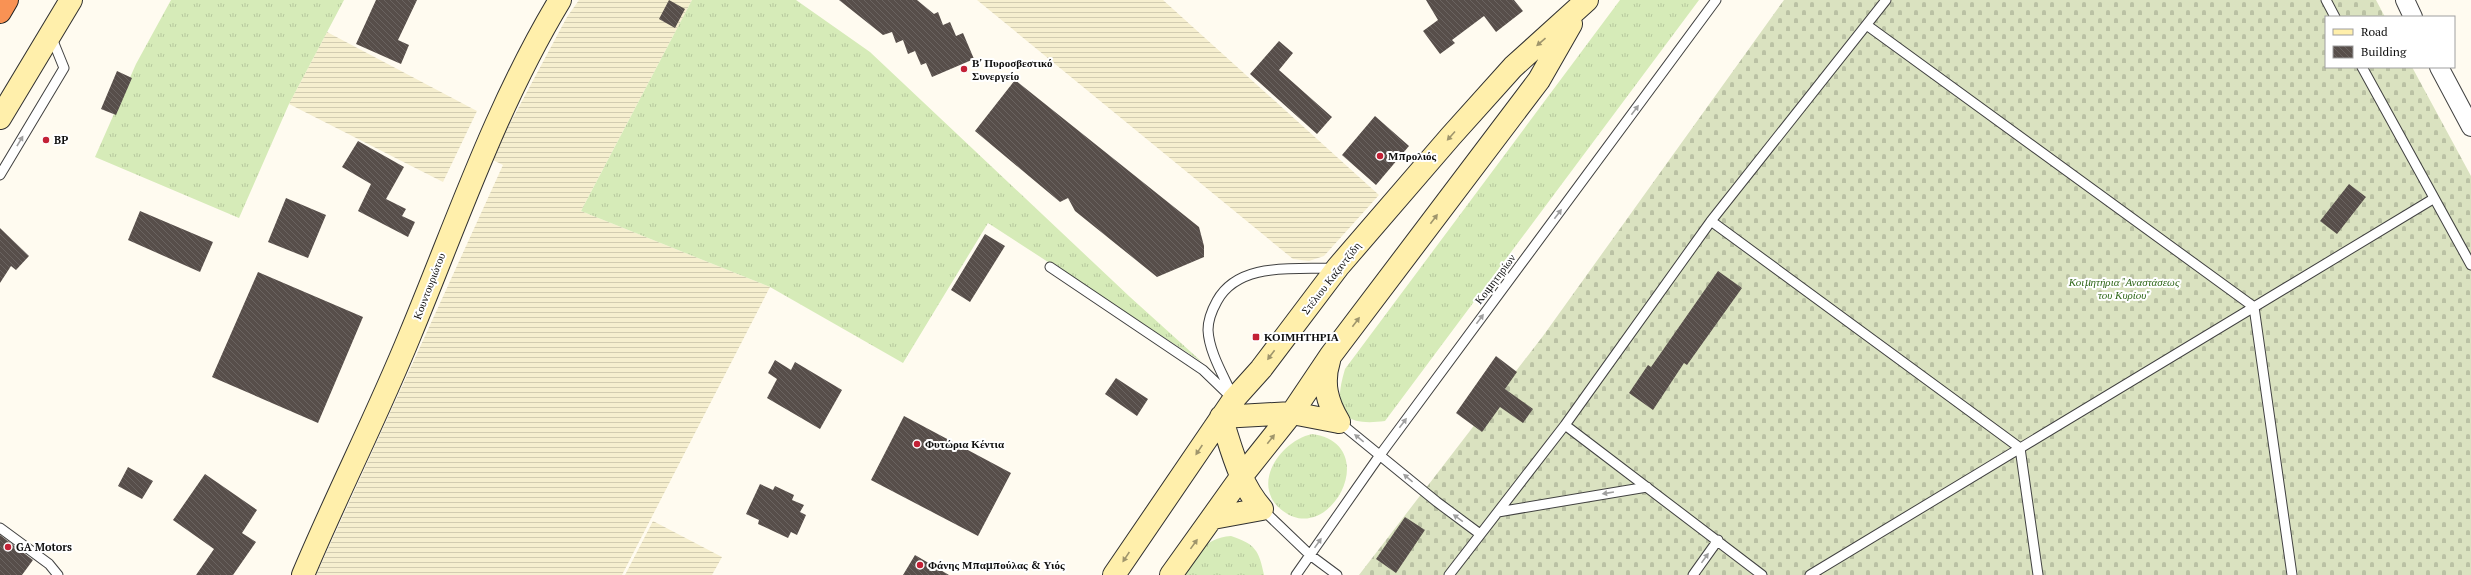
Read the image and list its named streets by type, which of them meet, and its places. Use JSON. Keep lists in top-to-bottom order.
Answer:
{
  "streets": {
    "main road": ["Στέλιου Καζαντζίδη", "Κουντουριώτου"],
    "lane": ["Κοιμητηρίων"]
  },
  "one_way": ["Κοιμητηρίων"],
  "parks": ["Κοιμητήρια \"Αναστάσεως του Κυρίου\""],
  "places": {
    "other": [
      "Β' Πυροσβεστικό Συνεργείο",
      "BP",
      "Μπρολιός",
      "Φυτώρια Κέντια",
      "GA Motors",
      "Φάνης Μπαμπούλας & Υιός"
    ],
    "transit": ["ΚΟΙΜΗΤΗΡΙΑ"]
  },
  "legend": ["Road", "Building"]
}
